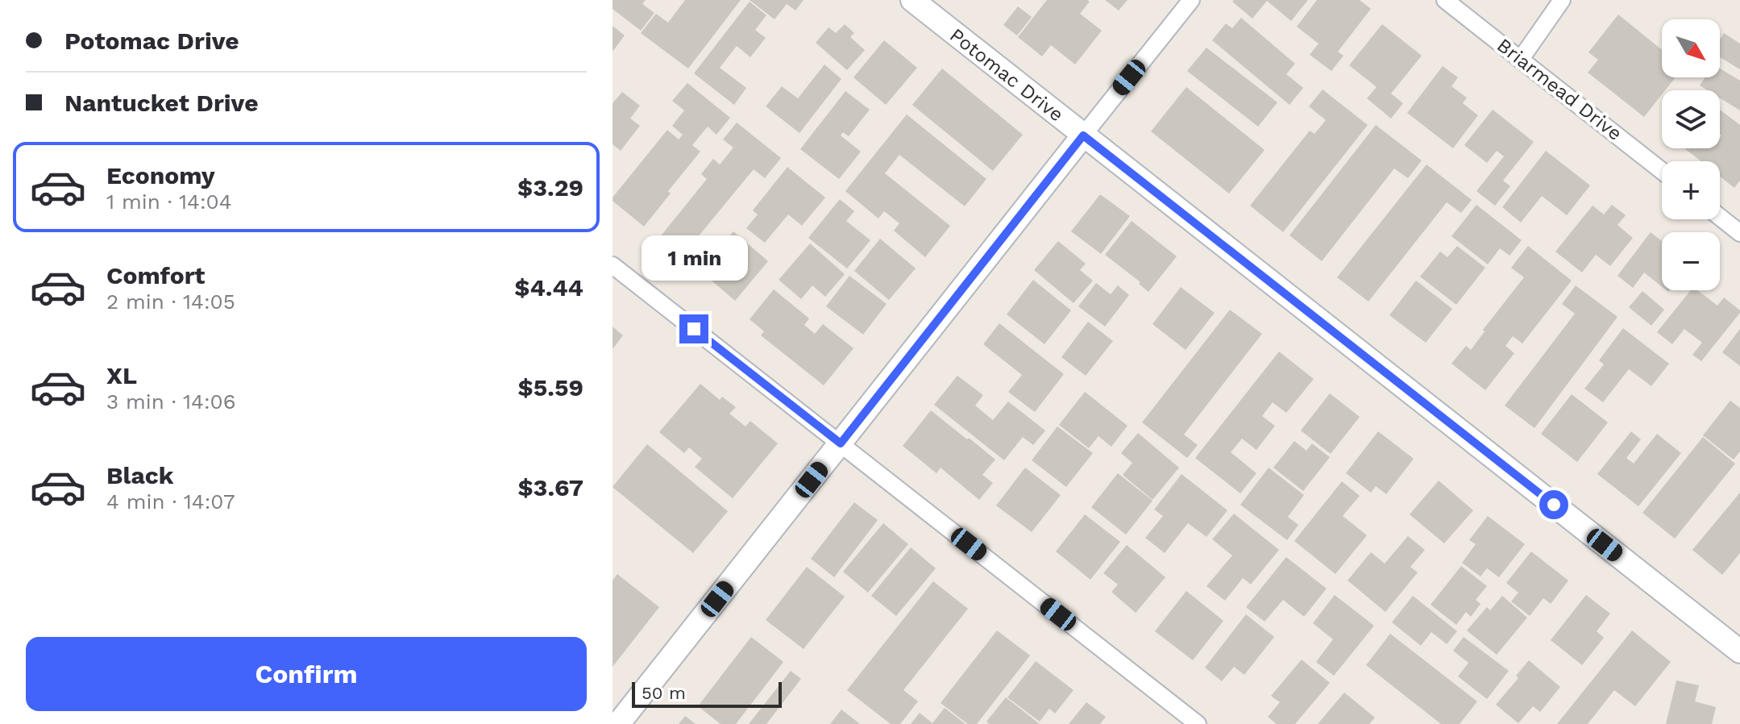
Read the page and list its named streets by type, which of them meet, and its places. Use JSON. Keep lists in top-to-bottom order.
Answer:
{
  "streets": {
    "street": ["Potomac Drive", "Briarmead Drive"]
  },
  "scale_bar": "50 m",
  "north": "bottom right",
  "page": {
    "banner": ["Potomac Drive", "Nantucket Drive"],
    "map_buttons": ["+", "−"],
    "list": [
      {
        "name": "Economy",
        "note": "1 min · 14:04",
        "value": "$3.29"
      },
      {
        "name": "Comfort",
        "note": "2 min · 14:05",
        "value": "$4.44"
      },
      {
        "name": "XL",
        "note": "3 min · 14:06",
        "value": "$5.59"
      },
      {
        "name": "Black",
        "note": "4 min · 14:07",
        "value": "$3.67"
      }
    ],
    "bubble": "1 min",
    "buttons": "Confirm",
    "scale": "50 m"
  }
}
